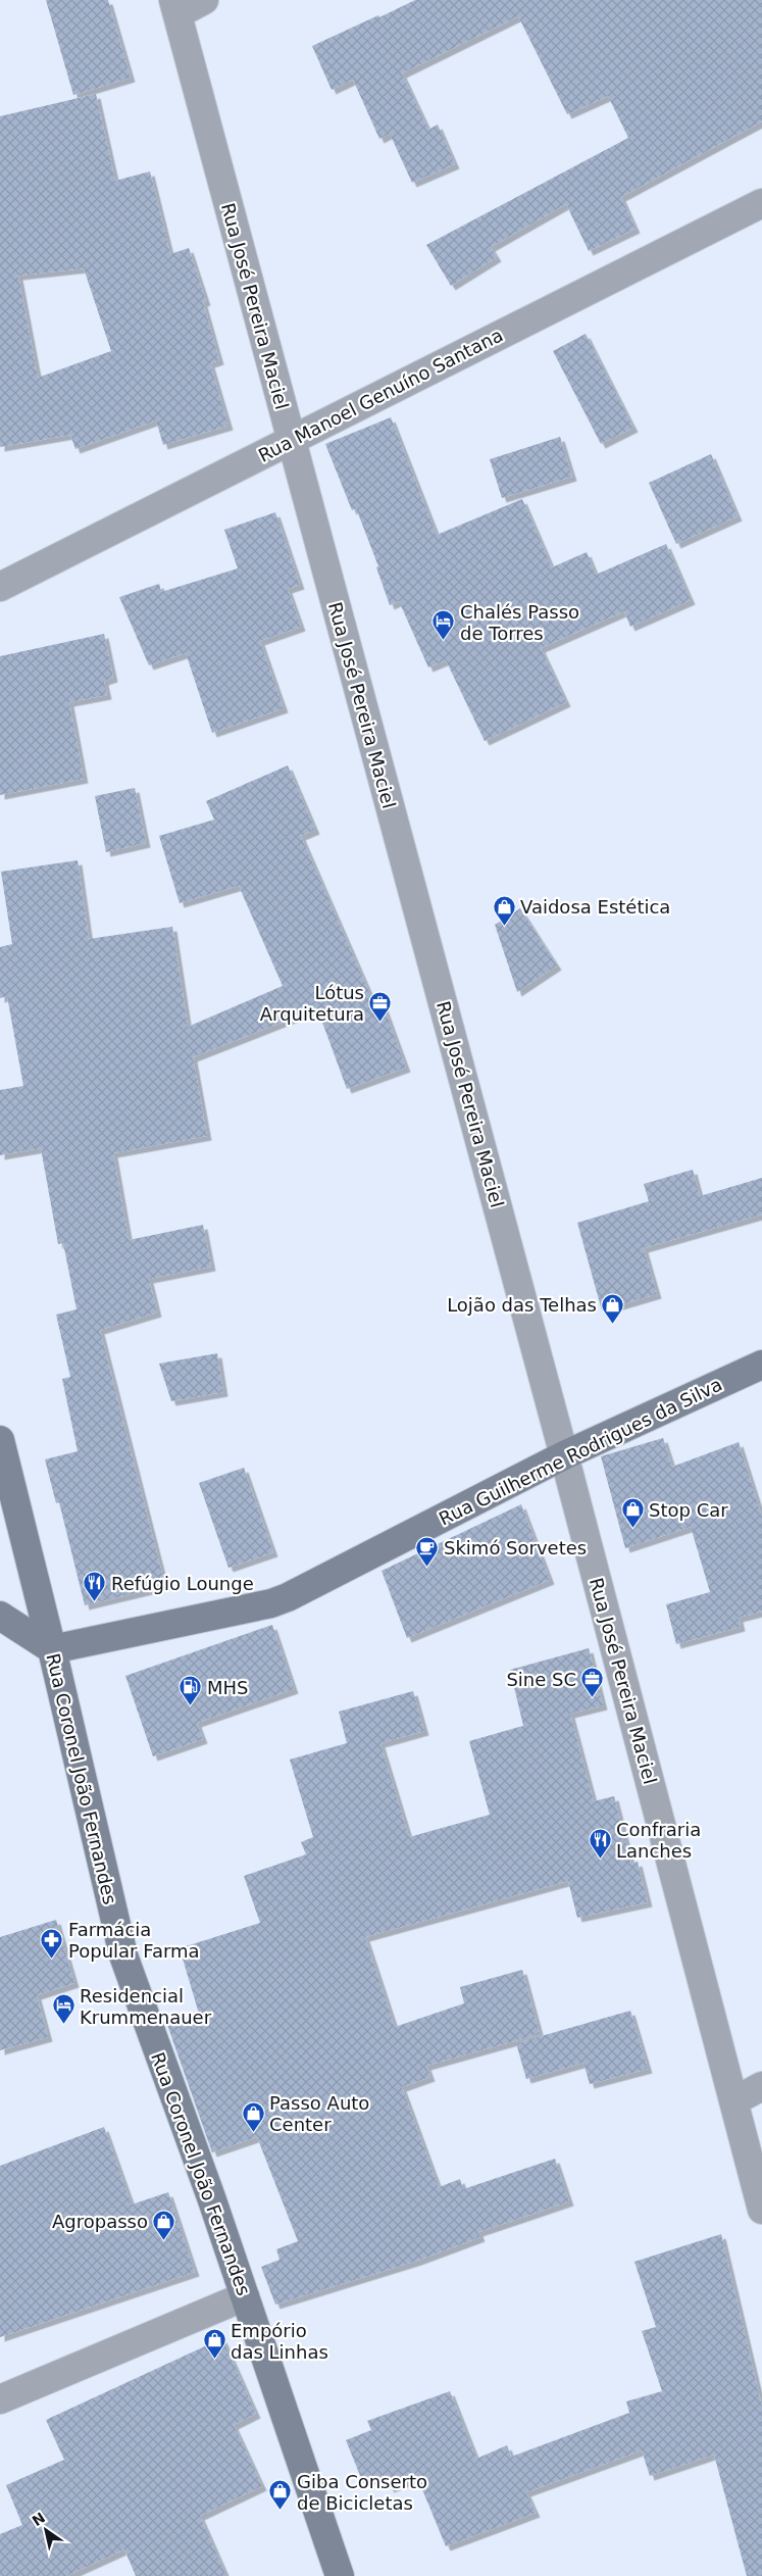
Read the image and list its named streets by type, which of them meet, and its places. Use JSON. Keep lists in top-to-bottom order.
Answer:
{
  "streets": {
    "main road": ["Rua Guilherme Rodrigues da Silva", "Rua Coronel João Fernandes"],
    "street": ["Rua José Pereira Maciel", "Rua Manoel Genuíno Santana"]
  },
  "crossings": [
    ["Rua José Pereira Maciel", "Rua Manoel Genuíno Santana"],
    ["Rua José Pereira Maciel", "Rua Guilherme Rodrigues da Silva"],
    ["Rua Guilherme Rodrigues da Silva", "Rua Coronel João Fernandes"]
  ],
  "places": {
    "hotel": ["Chalés Passo de Torres", "Residencial Krummenauer"],
    "shop": [
      "Vaidosa Estética",
      "Lojão das Telhas",
      "Stop Car",
      "Passo Auto Center",
      "Agropasso",
      "Empório das Linhas",
      "Giba Conserto de Bicicletas"
    ],
    "office": ["Lótus Arquitetura", "Sine SC"],
    "cafe": ["Skimó Sorvetes"],
    "restaurant": ["Refúgio Lounge", "Confraria Lanches"],
    "fuel station": ["MHS"],
    "pharmacy": ["Farmácia Popular Farma"]
  },
  "north": "top left"
}
